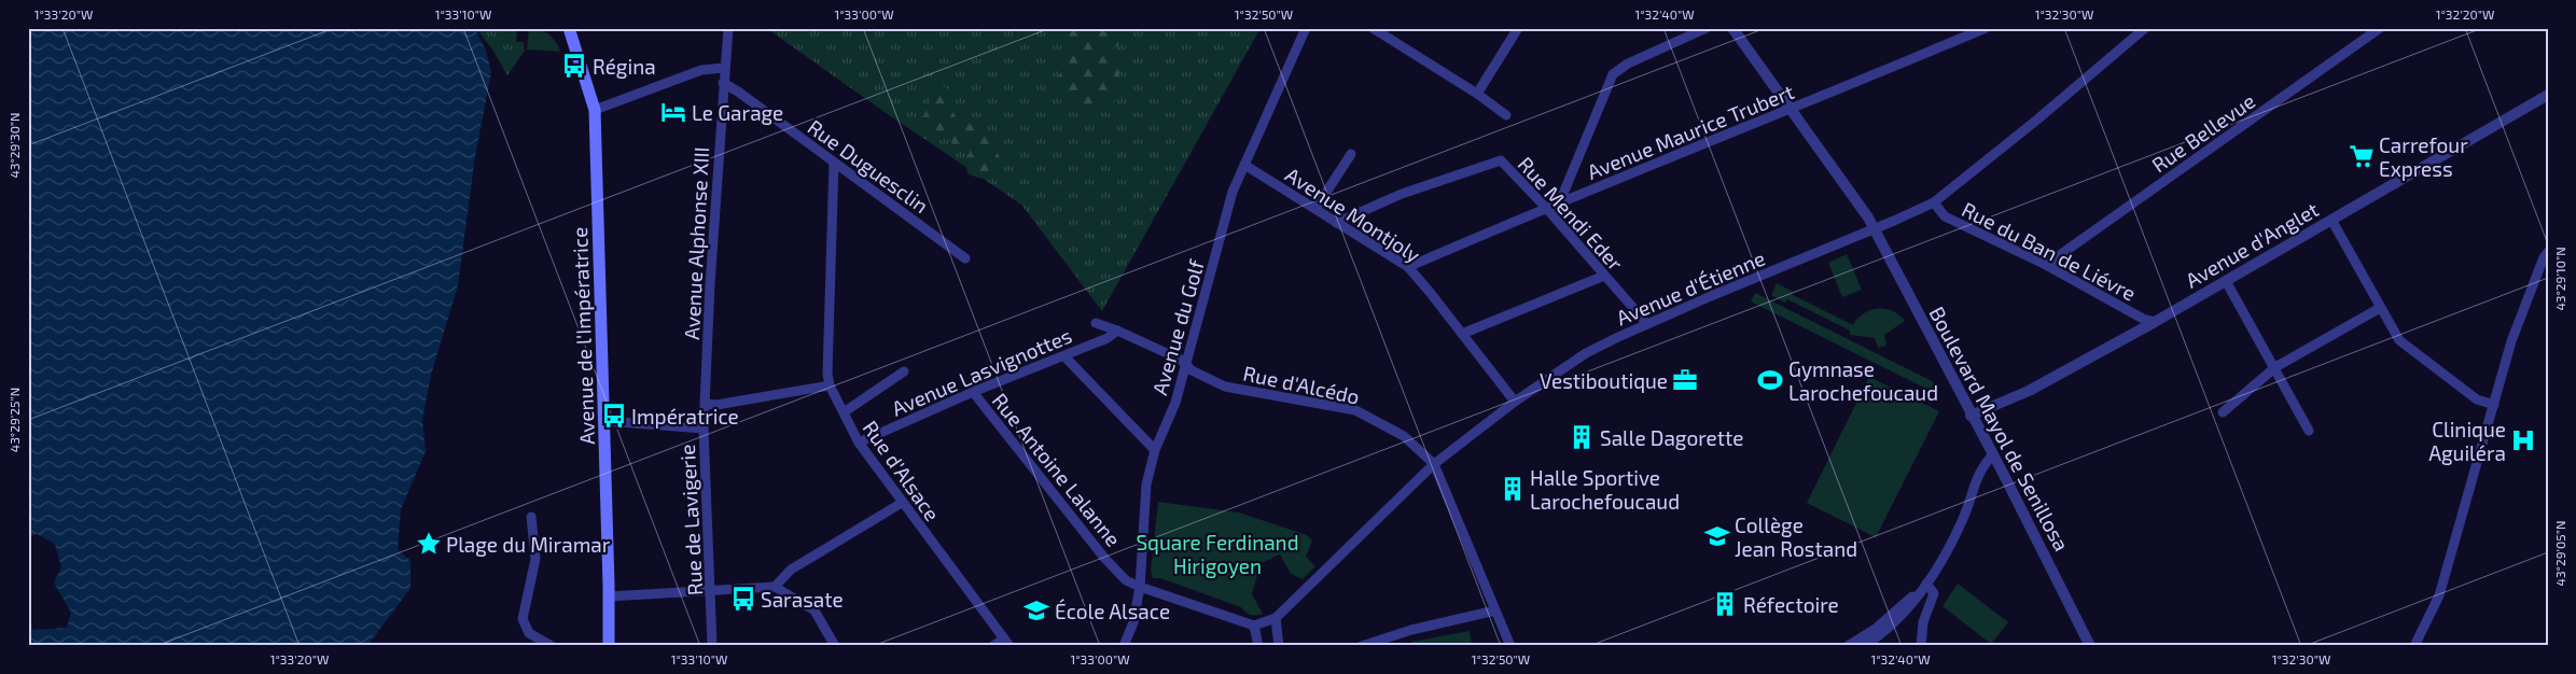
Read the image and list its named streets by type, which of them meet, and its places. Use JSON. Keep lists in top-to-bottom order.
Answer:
{
  "streets": {
    "main road": ["Avenue de l'Impératrice"],
    "street": [
      "Avenue Maurice Trubert",
      "Rue Bellevue",
      "Rue Duguesclin",
      "Rue Mendi Eder",
      "Avenue Montjoly",
      "Avenue Alphonse XIII",
      "Avenue d'Anglet",
      "Rue du Ban de Liévre",
      "Avenue d'Étienne",
      "Avenue du Golf",
      "Avenue Lasvignottes",
      "Rue d'Alcédo",
      "Boulevard Mayol de Senillosa",
      "Rue Antoine Lalanne",
      "Rue d'Alsace",
      "Rue de Lavigerie"
    ]
  },
  "crossings": [
    ["Avenue Maurice Trubert", "Rue Mendi Eder"],
    ["Avenue Maurice Trubert", "Avenue Montjoly"],
    ["Avenue Maurice Trubert", "Boulevard Mayol de Senillosa"],
    ["Rue Bellevue", "Rue du Ban de Liévre"],
    ["Rue Duguesclin", "Avenue Alphonse XIII"],
    ["Rue Mendi Eder", "Avenue Montjoly"],
    ["Rue Mendi Eder", "Avenue d'Étienne"],
    ["Avenue Montjoly", "Avenue d'Étienne"],
    ["Avenue Montjoly", "Avenue du Golf"],
    ["Avenue Alphonse XIII", "Rue de Lavigerie"],
    ["Avenue d'Anglet", "Rue du Ban de Liévre"],
    ["Avenue d'Anglet", "Boulevard Mayol de Senillosa"],
    ["Rue du Ban de Liévre", "Avenue d'Étienne"],
    ["Avenue d'Étienne", "Rue d'Alcédo"],
    ["Avenue d'Étienne", "Boulevard Mayol de Senillosa"],
    ["Avenue d'Étienne", "Rue Antoine Lalanne"],
    ["Avenue du Golf", "Rue d'Alcédo"],
    ["Avenue du Golf", "Rue Antoine Lalanne"],
    ["Avenue de l'Impératrice", "Rue de Lavigerie"],
    ["Avenue Lasvignottes", "Rue Antoine Lalanne"],
    ["Avenue Lasvignottes", "Rue d'Alsace"]
  ],
  "parks": ["Square Ferdinand Hirigoyen"],
  "places": {
    "bus stop": ["Régina", "Impératrice", "Sarasate"],
    "hotel": ["Le Garage"],
    "supermarket": ["Carrefour Express"],
    "office": ["Vestiboutique"],
    "sports": ["Gymnase Larochefoucaud"],
    "building": ["Salle Dagorette", "Halle Sportive Larochefoucaud", "Réfectoire"],
    "hospital": ["Clinique Aguiléra"],
    "school or university": ["Collège Jean Rostand", "École Alsace"],
    "place": ["Plage du Miramar"]
  },
  "coordinates": [
    "1°33'20\"W",
    "1°33'10\"W",
    "1°33'00\"W",
    "1°32'50\"W",
    "1°32'40\"W",
    "1°32'30\"W",
    "1°32'20\"W",
    "43°29'30\"N",
    "43°29'10\"N",
    "43°29'25\"N",
    "43°29'05\"N"
  ]
}
